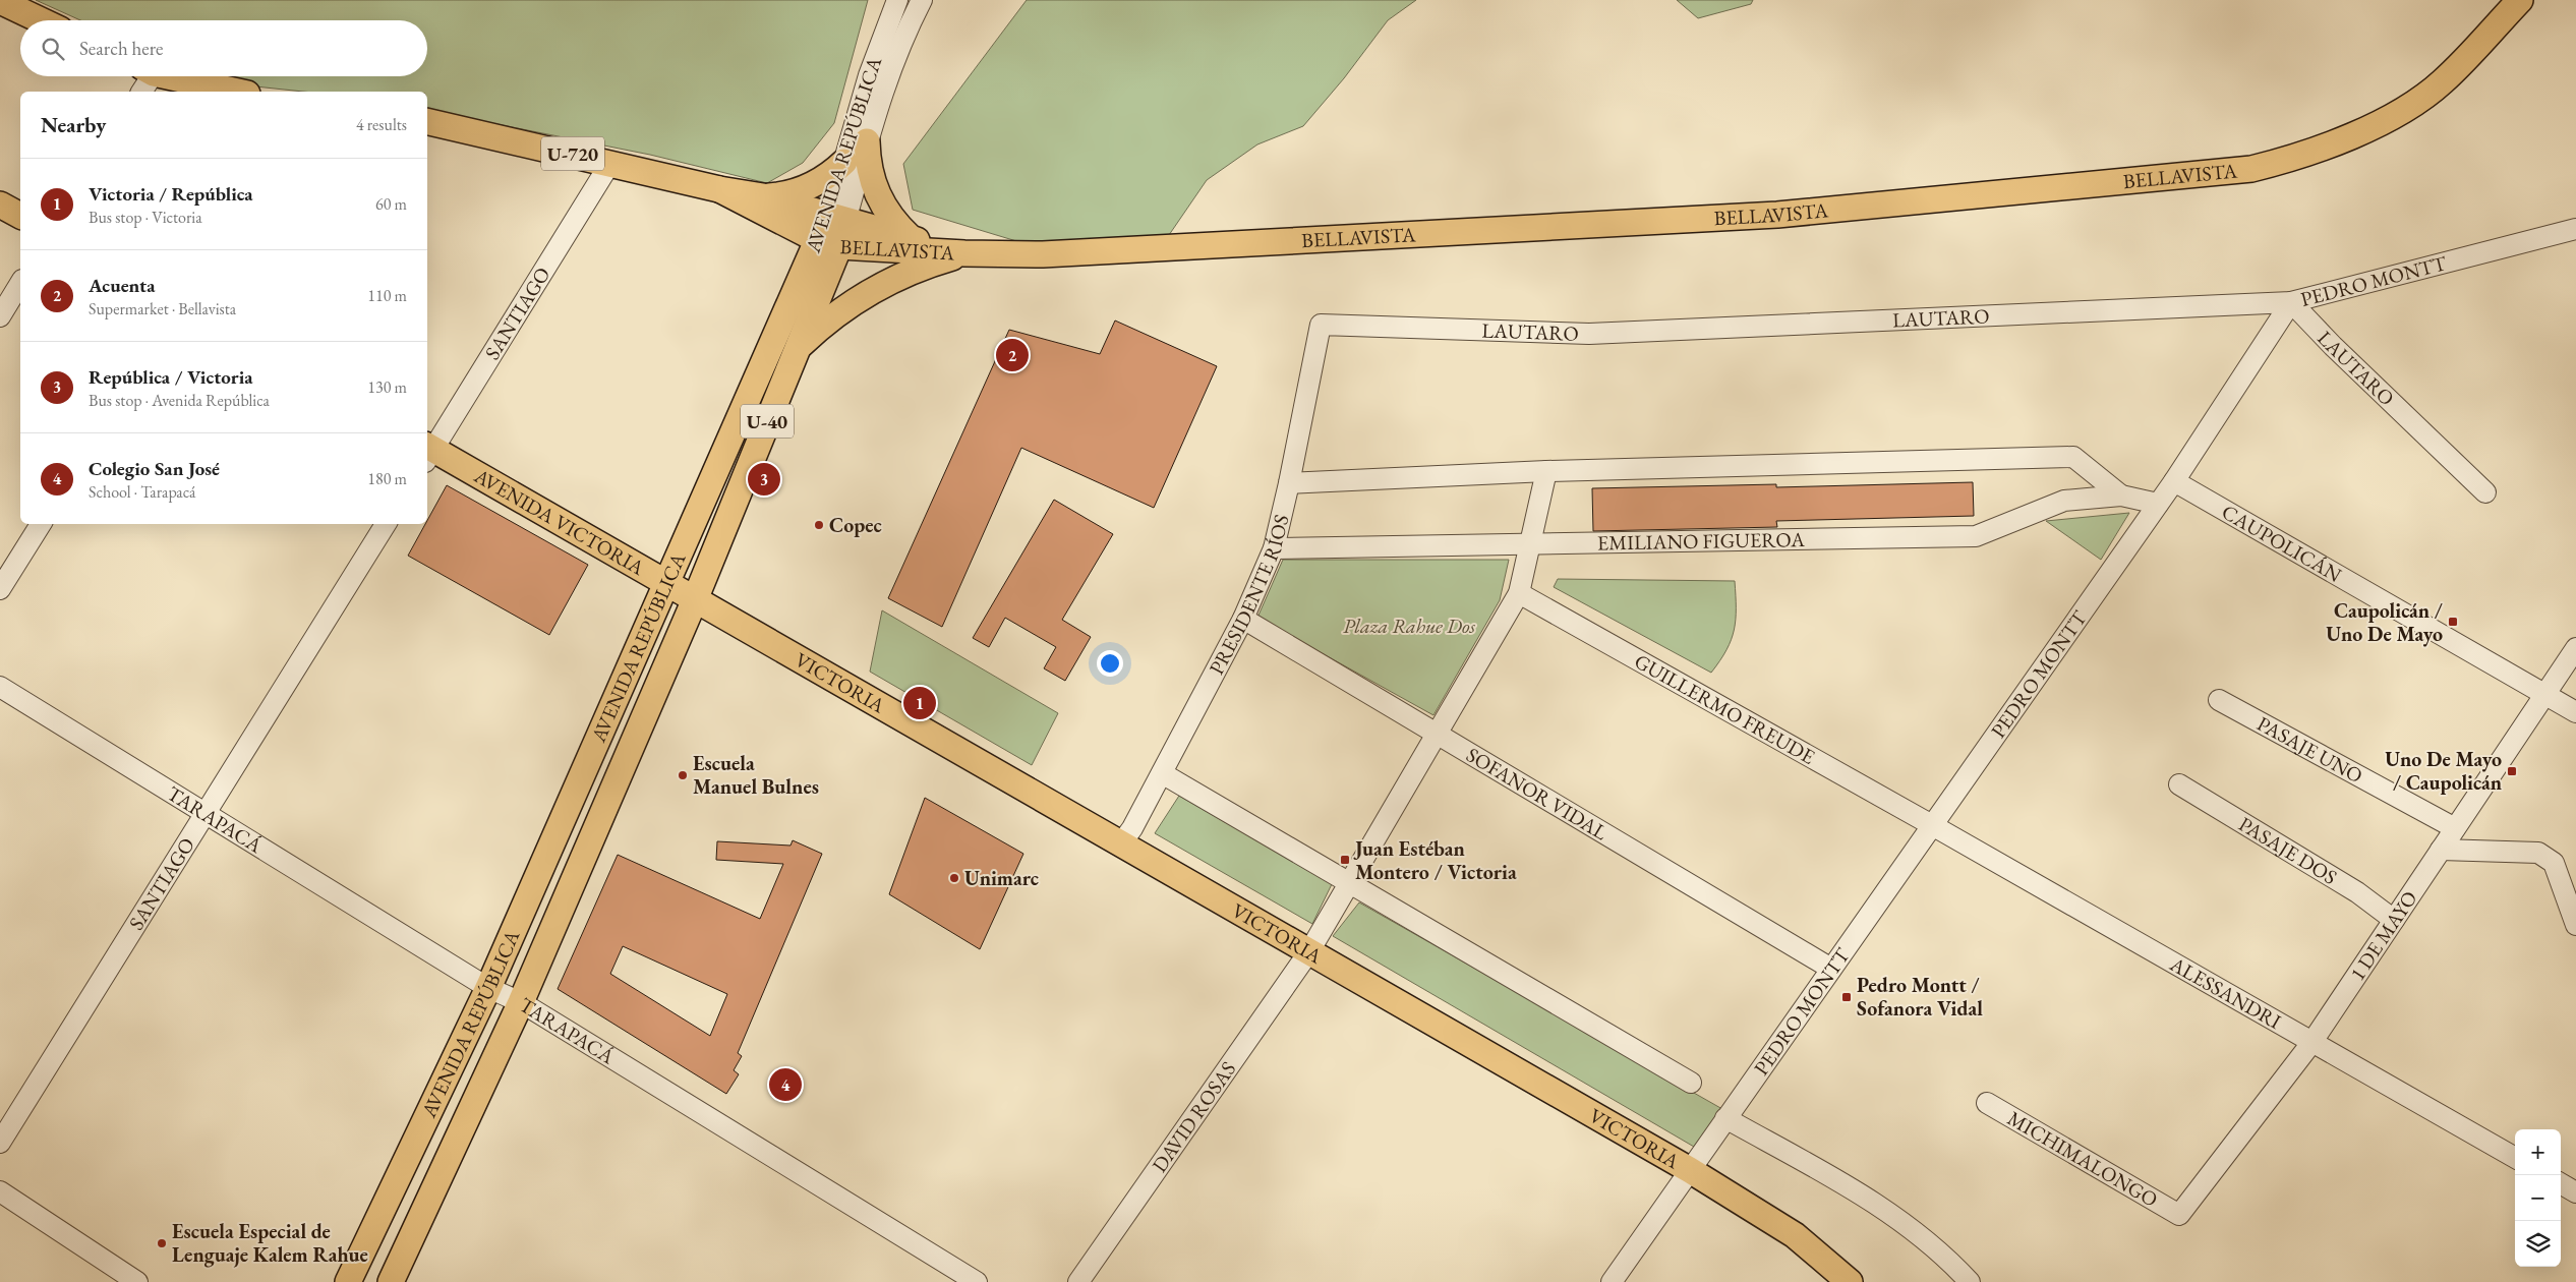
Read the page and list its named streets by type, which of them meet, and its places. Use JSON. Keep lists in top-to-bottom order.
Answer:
{
  "streets": {
    "main road": [
      "U-720",
      "AVENIDA REPÚBLICA",
      "BELLAVISTA",
      "U-40",
      "AVENIDA VICTORIA",
      "VICTORIA"
    ],
    "street": [
      "PEDRO MONTT",
      "SANTIAGO",
      "LAUTARO",
      "EMILIANO FIGUEROA",
      "CAUPOLICÁN",
      "PRESIDENTE RÍOS",
      "GUILLERMO FREUDE",
      "PASAJE UNO",
      "SOFANOR VIDAL",
      "TARAPACÁ",
      "PASAJE DOS",
      "1 DE MAYO",
      "ALESSANDRI",
      "DAVID ROSAS",
      "MICHIMALONGO"
    ]
  },
  "crossings": [
    ["AVENIDA REPÚBLICA", "BELLAVISTA"],
    ["AVENIDA REPÚBLICA", "AVENIDA VICTORIA"],
    ["AVENIDA REPÚBLICA", "VICTORIA"],
    ["AVENIDA REPÚBLICA", "TARAPACÁ"],
    ["BELLAVISTA", "SANTIAGO"],
    ["PEDRO MONTT", "LAUTARO"],
    ["PEDRO MONTT", "EMILIANO FIGUEROA"],
    ["PEDRO MONTT", "CAUPOLICÁN"],
    ["PEDRO MONTT", "VICTORIA"],
    ["PEDRO MONTT", "GUILLERMO FREUDE"],
    ["PEDRO MONTT", "SOFANOR VIDAL"],
    ["PEDRO MONTT", "ALESSANDRI"],
    ["SANTIAGO", "AVENIDA VICTORIA"],
    ["SANTIAGO", "TARAPACÁ"],
    ["LAUTARO", "PRESIDENTE RÍOS"],
    ["AVENIDA VICTORIA", "VICTORIA"],
    ["EMILIANO FIGUEROA", "PRESIDENTE RÍOS"],
    ["EMILIANO FIGUEROA", "DAVID ROSAS"],
    ["CAUPOLICÁN", "1 DE MAYO"],
    ["PRESIDENTE RÍOS", "VICTORIA"],
    ["PRESIDENTE RÍOS", "SOFANOR VIDAL"],
    ["VICTORIA", "DAVID ROSAS"],
    ["GUILLERMO FREUDE", "ALESSANDRI"],
    ["GUILLERMO FREUDE", "DAVID ROSAS"],
    ["PASAJE UNO", "1 DE MAYO"],
    ["SOFANOR VIDAL", "DAVID ROSAS"],
    ["PASAJE DOS", "1 DE MAYO"],
    ["1 DE MAYO", "ALESSANDRI"],
    ["1 DE MAYO", "MICHIMALONGO"]
  ],
  "parks": ["Plaza Rahue Dos"],
  "places": {
    "other": [
      "Copec",
      "Escuela Manuel Bulnes",
      "Unimarc",
      "Escuela Especial de Lenguaje Kalem Rahue"
    ],
    "transit": [
      "Caupolicán / Uno De Mayo",
      "Uno De Mayo / Caupolicán",
      "Juan Estéban Montero / Victoria",
      "Pedro Montt / Sofanora Vidal"
    ]
  },
  "page": {
    "search": "Search here",
    "heading": ["Nearby", "4 results"],
    "list": [
      {
        "mark": "1",
        "name": "Victoria / República",
        "note": "Bus stop · Victoria",
        "value": "60 m"
      },
      {
        "mark": "2",
        "name": "Acuenta",
        "note": "Supermarket · Bellavista",
        "value": "110 m"
      },
      {
        "mark": "3",
        "name": "República / Victoria",
        "note": "Bus stop · Avenida República",
        "value": "130 m"
      },
      {
        "mark": "4",
        "name": "Colegio San José",
        "note": "School · Tarapacá",
        "value": "180 m"
      }
    ],
    "pins": [
      "2",
      "3",
      "1",
      "4"
    ],
    "map_buttons": ["+", "−"]
  }
}
